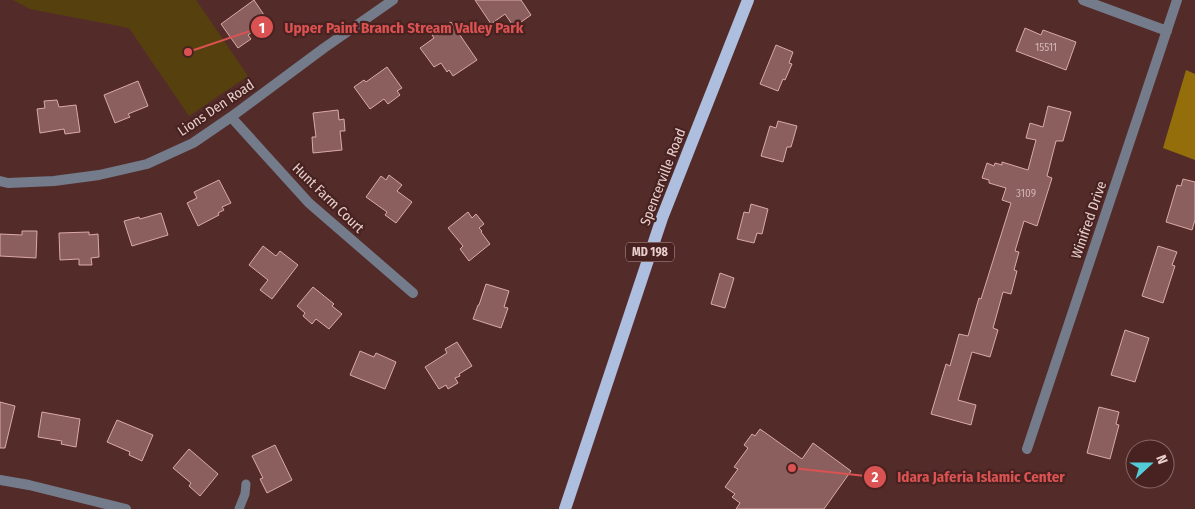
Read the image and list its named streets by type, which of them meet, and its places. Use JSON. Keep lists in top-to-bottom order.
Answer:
{
  "streets": {
    "main road": ["Spencerville Road", "MD 198"],
    "street": ["Lions Den Road", "Hunt Farm Court", "Winifred Drive"]
  },
  "crossings": [
    ["Lions Den Road", "Hunt Farm Court"]
  ],
  "places": ["Upper Paint Branch Stream Valley Park", "Idara Jaferia Islamic Center"],
  "house_numbers": ["15511", "3109"],
  "north": "right"
}
